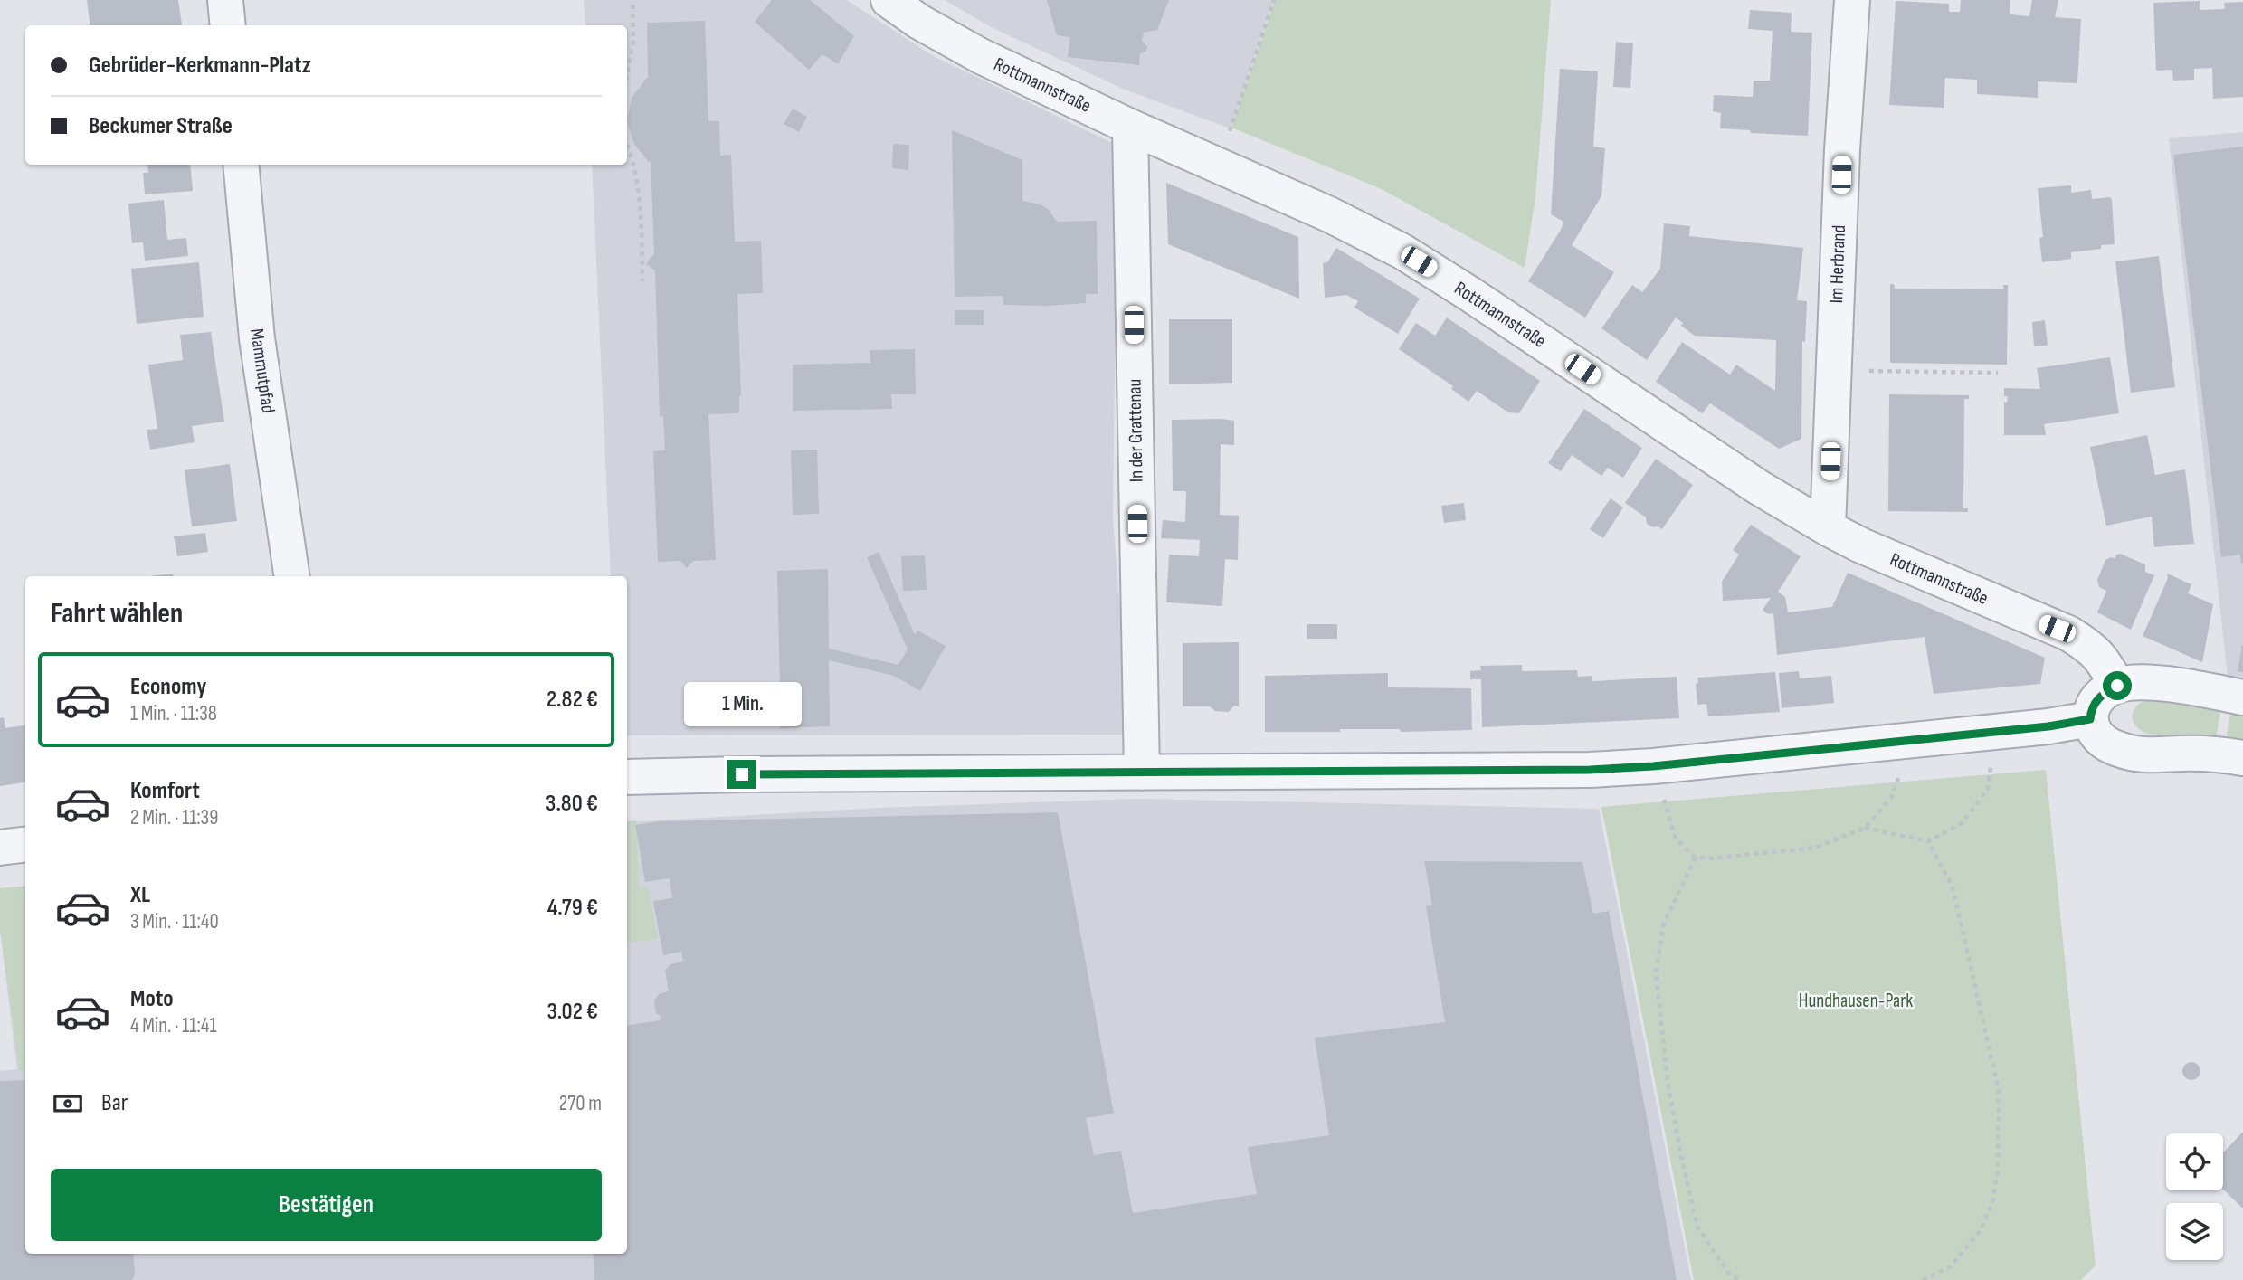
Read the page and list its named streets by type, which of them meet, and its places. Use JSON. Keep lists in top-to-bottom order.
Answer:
{
  "streets": {
    "street": [
      "Rottmannstraße",
      "Im Herbrand",
      "Mammutpfad",
      "In der Grattenau"
    ]
  },
  "crossings": [
    ["Rottmannstraße", "Im Herbrand"],
    ["Rottmannstraße", "In der Grattenau"]
  ],
  "parks": ["Hundhausen-Park"],
  "page": {
    "banner": ["Gebrüder-Kerkmann-Platz", "Beckumer Straße"],
    "heading": "Fahrt wählen",
    "list": [
      {
        "name": "Economy",
        "note": "1 Min. · 11:38",
        "value": "2.82 €"
      },
      {
        "name": "Komfort",
        "note": "2 Min. · 11:39",
        "value": "3.80 €"
      },
      {
        "name": "XL",
        "note": "3 Min. · 11:40",
        "value": "4.79 €"
      },
      {
        "name": "Moto",
        "note": "4 Min. · 11:41",
        "value": "3.02 €"
      }
    ],
    "bubble": "1 Min.",
    "pay": ["Bar", "270 m"],
    "buttons": "Bestätigen"
  }
}
